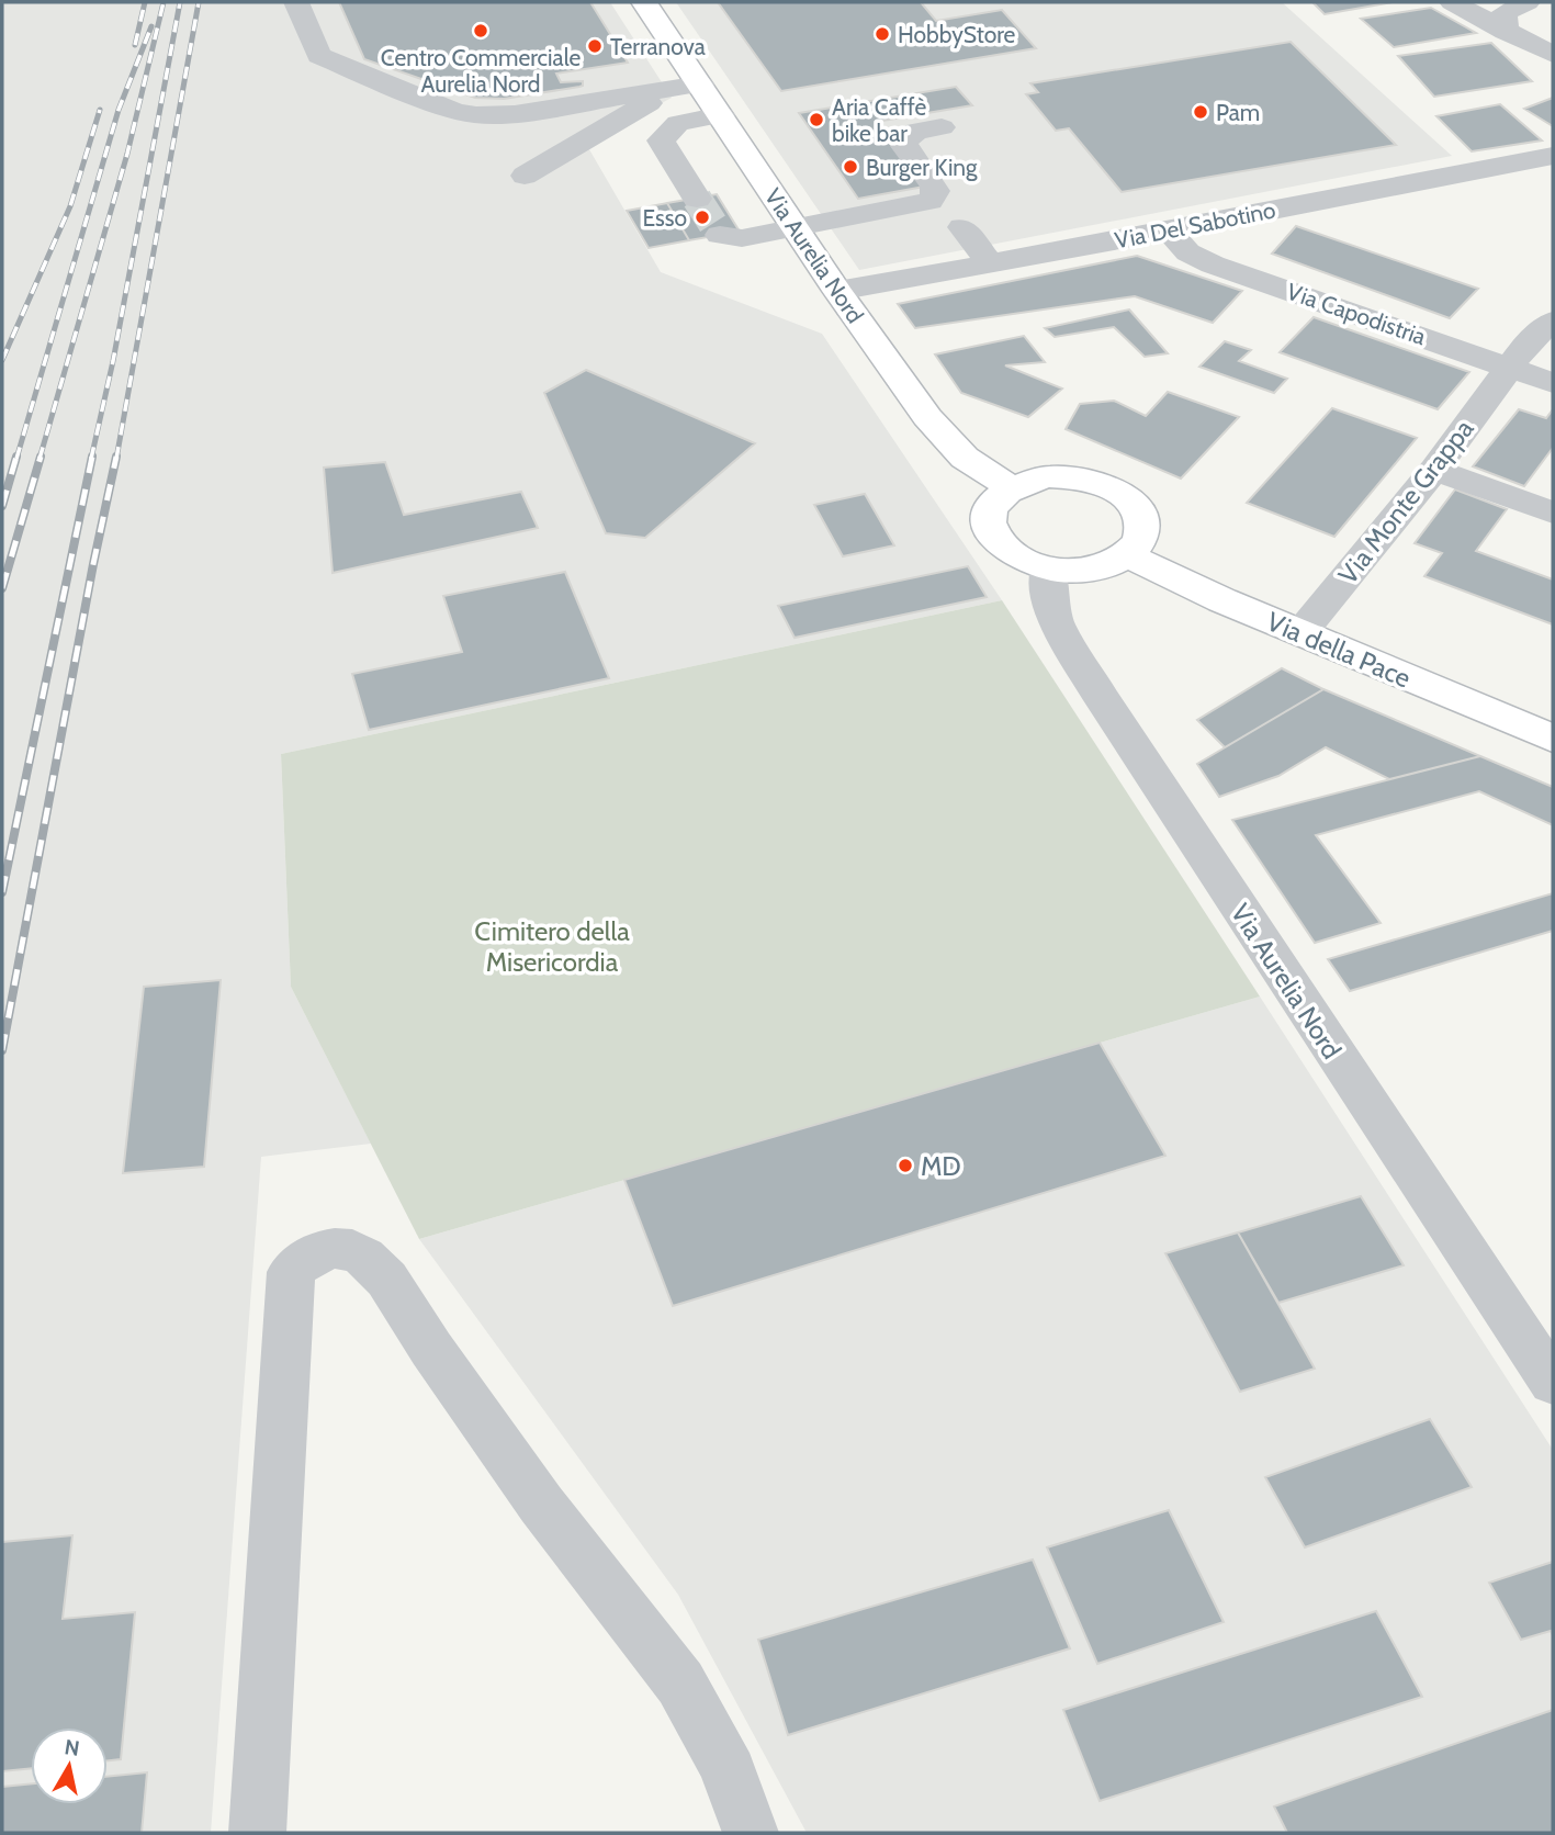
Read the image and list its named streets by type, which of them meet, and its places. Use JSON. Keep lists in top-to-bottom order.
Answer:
{
  "streets": {
    "main road": ["Via Aurelia Nord", "Via della Pace"],
    "street": ["Via Del Sabotino", "Via Capodistria", "Via Monte Grappa"]
  },
  "crossings": [
    ["Via Del Sabotino", "Via Aurelia Nord"],
    ["Via Del Sabotino", "Via Capodistria"],
    ["Via Aurelia Nord", "Via della Pace"],
    ["Via Capodistria", "Via Monte Grappa"],
    ["Via Monte Grappa", "Via della Pace"]
  ],
  "parks": ["Cimitero della Misericordia"],
  "places": [
    "Centro Commerciale Aurelia Nord",
    "HobbyStore",
    "Terranova",
    "Pam",
    "Aria Caffè bike bar",
    "Burger King",
    "Esso",
    "MD"
  ],
  "north": "top"
}
